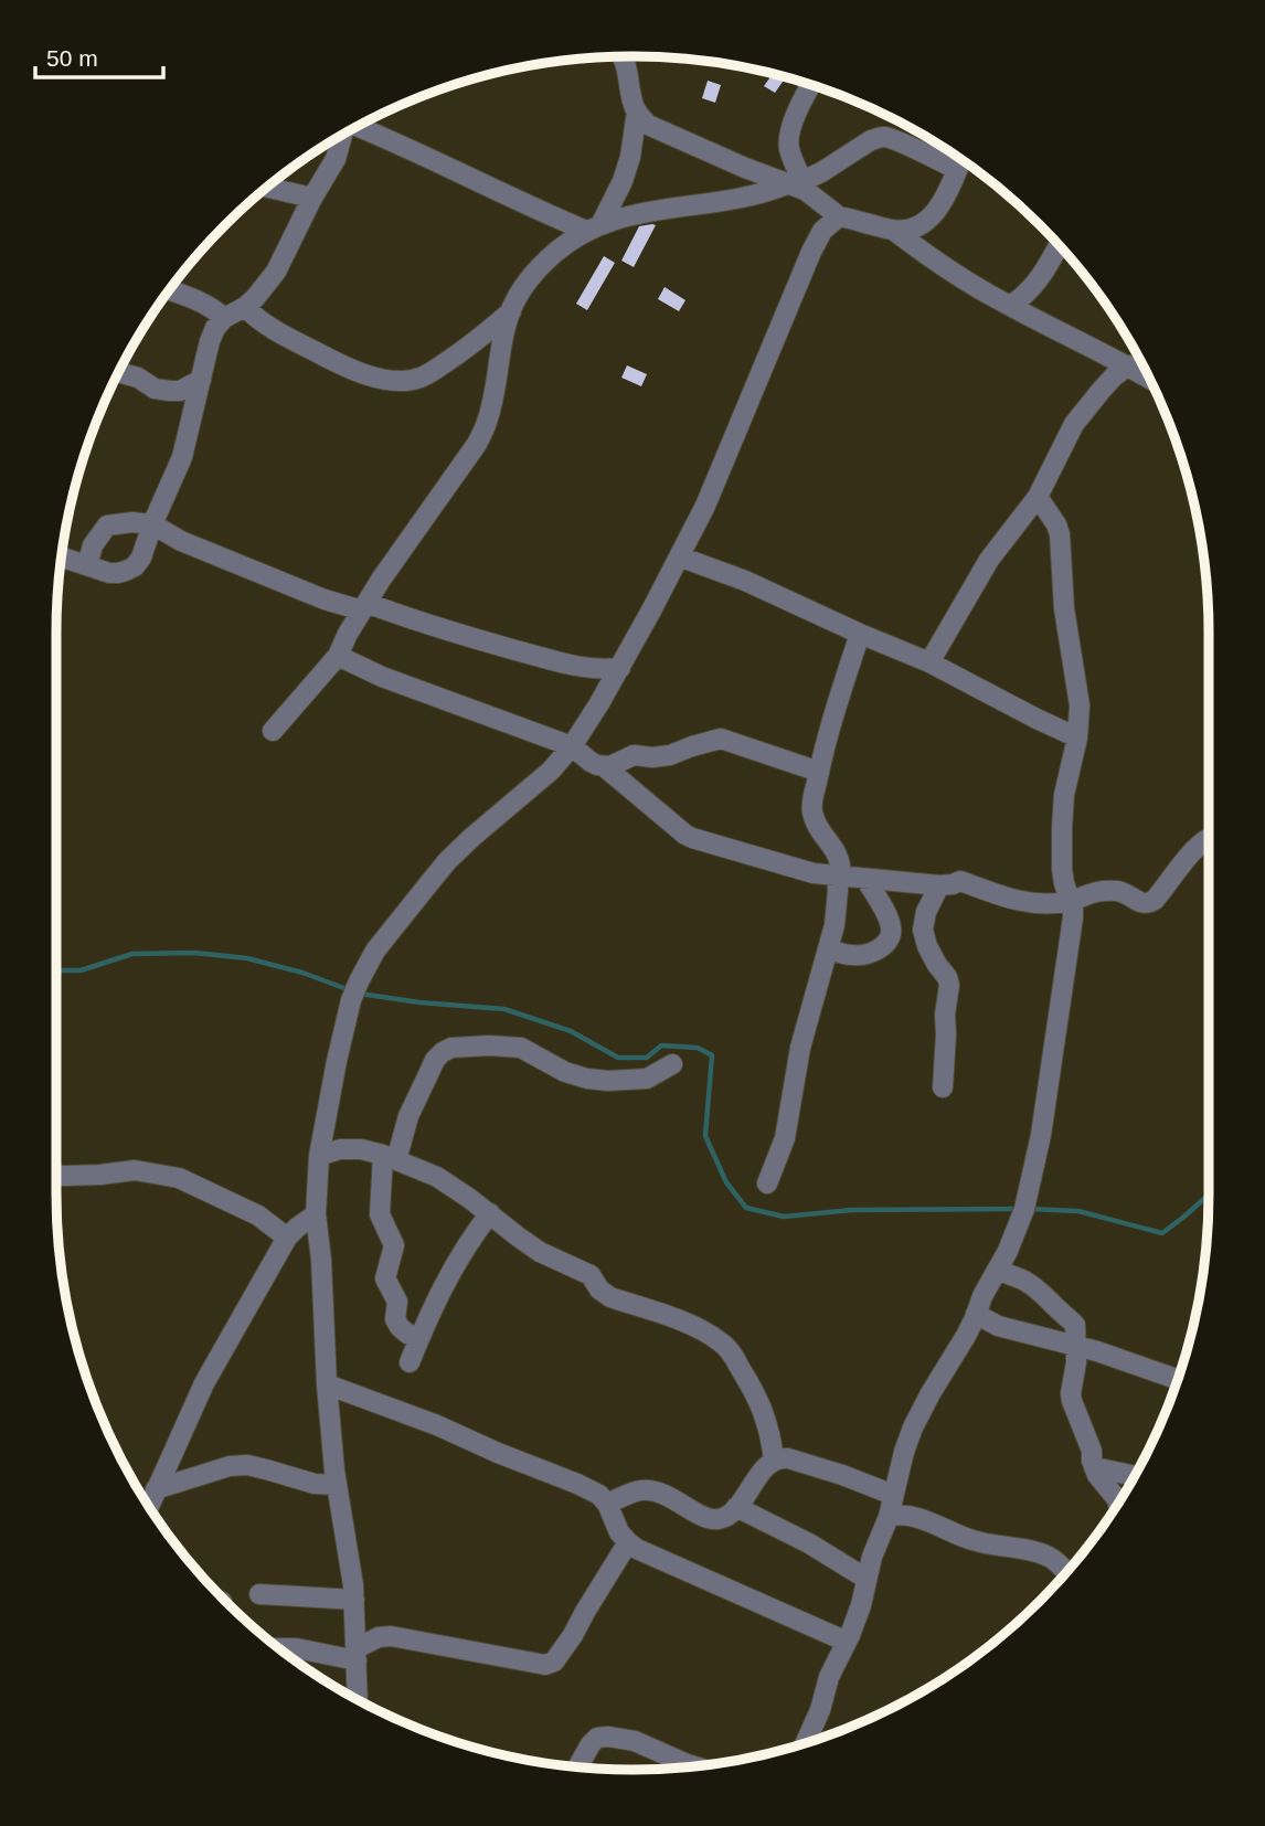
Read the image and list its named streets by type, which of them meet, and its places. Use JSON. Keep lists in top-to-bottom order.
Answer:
{
  "scale_bar": "50 m"
}
